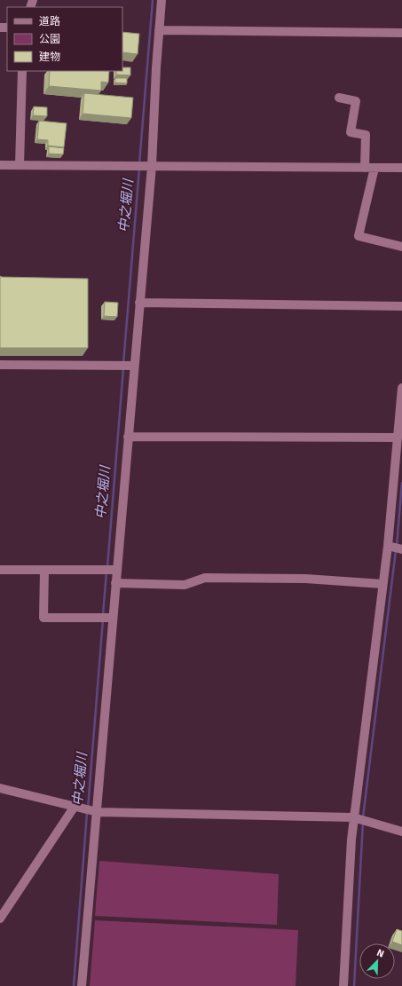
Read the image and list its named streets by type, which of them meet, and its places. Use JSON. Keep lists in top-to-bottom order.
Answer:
{
  "water": ["中之堀川"],
  "legend": ["道路", "公園", "建物"],
  "north": "top right"
}
